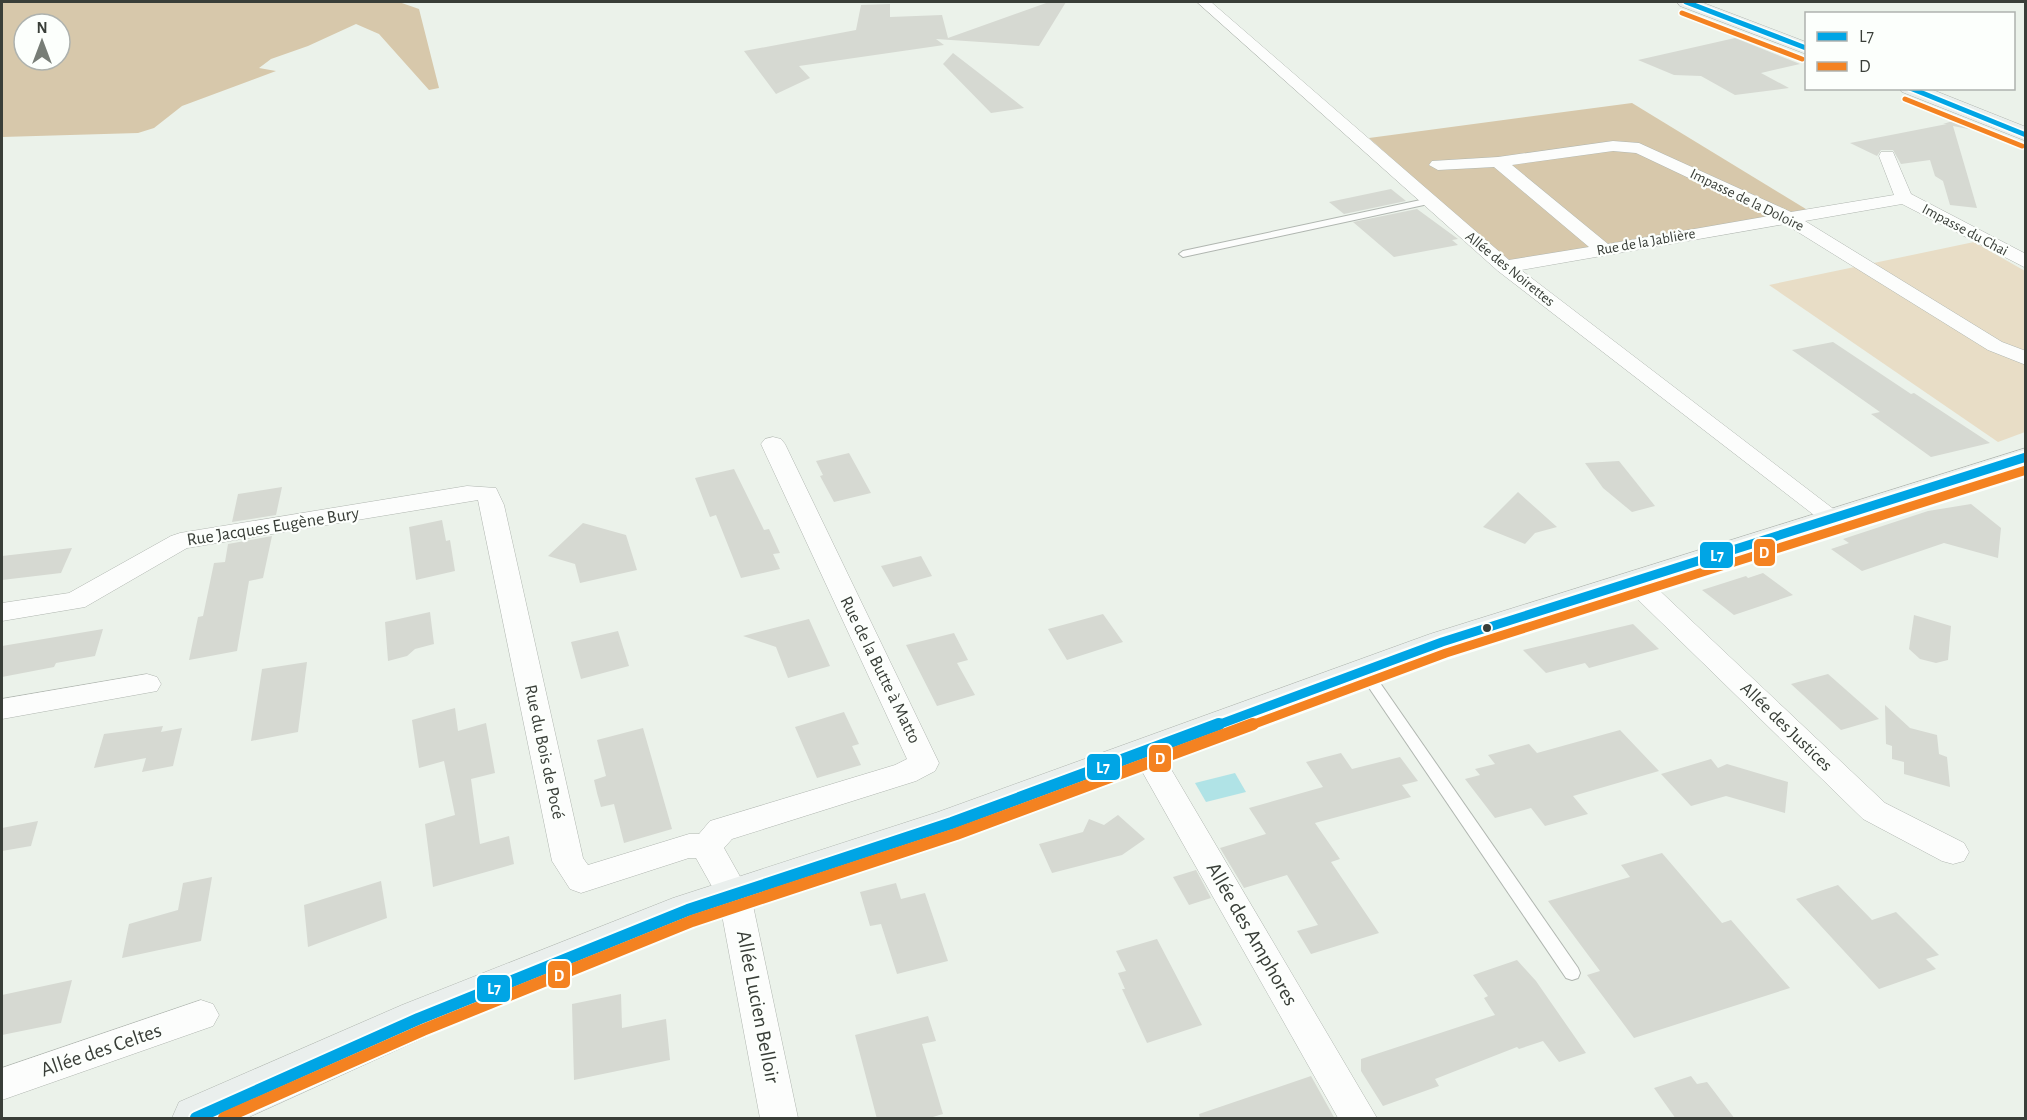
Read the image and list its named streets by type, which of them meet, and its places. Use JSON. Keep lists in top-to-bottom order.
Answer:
{
  "streets": {
    "street": [
      "Impasse de la Doloire",
      "Impasse du Chai",
      "Rue de la Jablière",
      "Allée des Noirettes",
      "Rue Jacques Eugène Bury",
      "Rue de la Butte à Matto",
      "Allée des Justices",
      "Rue du Bois de Pocé",
      "Allée des Amphores",
      "Allée Lucien Belloir",
      "Allée des Celtes"
    ]
  },
  "crossings": [
    ["Impasse de la Doloire", "Impasse du Chai"],
    ["Impasse de la Doloire", "Rue de la Jablière"],
    ["Impasse du Chai", "Rue de la Jablière"],
    ["Rue de la Jablière", "Allée des Noirettes"],
    ["Rue Jacques Eugène Bury", "Rue du Bois de Pocé"],
    ["Rue de la Butte à Matto", "Rue du Bois de Pocé"]
  ],
  "lines": ["transit line L7", "transit line D"],
  "legend": ["L7", "D"],
  "north": "top"
}
